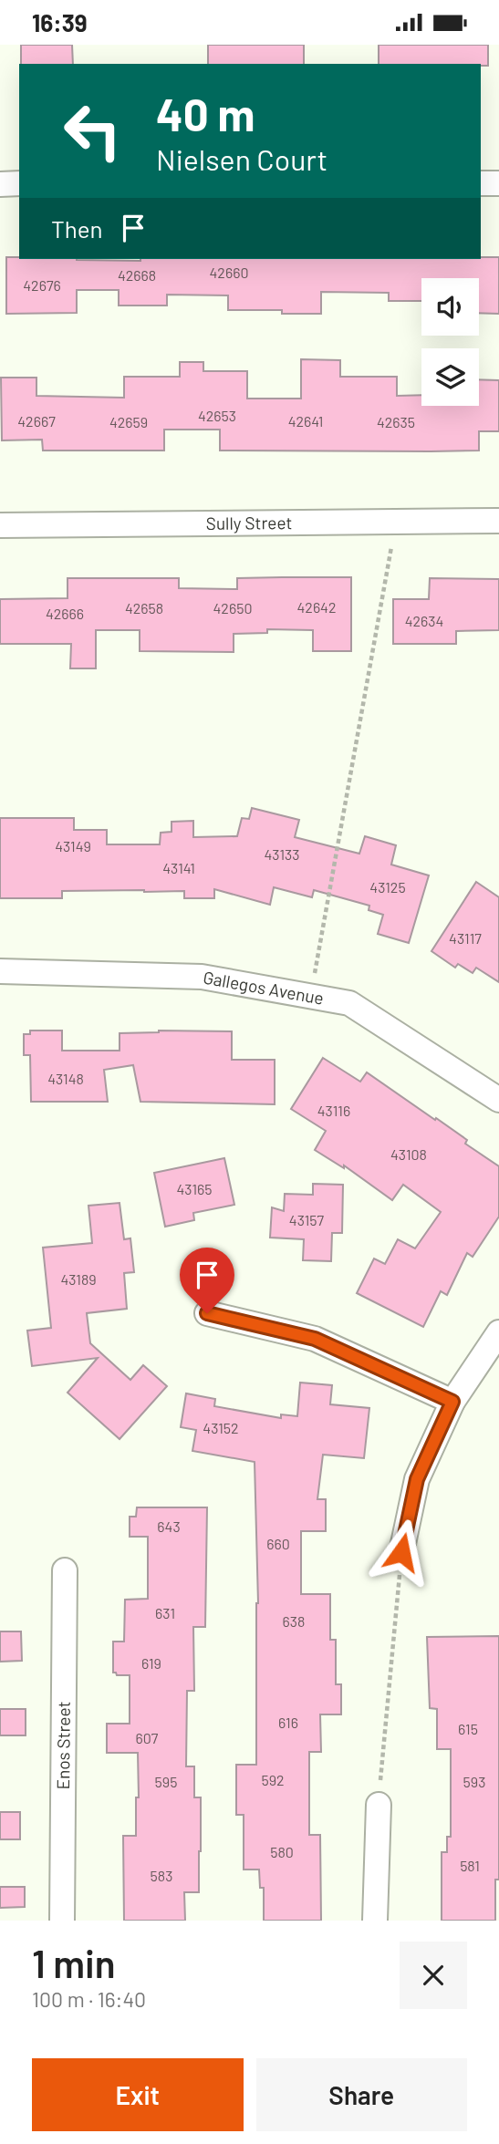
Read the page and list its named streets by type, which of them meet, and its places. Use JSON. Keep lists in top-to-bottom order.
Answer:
{
  "streets": {
    "street": ["Sully Street", "Gallegos Avenue", "Enos Street"]
  },
  "house_numbers": [
    "42660",
    "42668",
    "42676",
    "42653",
    "42667",
    "42641",
    "42659",
    "42635",
    "42642",
    "42658",
    "42650",
    "42666",
    "42634",
    "43149",
    "43133",
    "43141",
    "43125",
    "43117",
    "43148",
    "43116",
    "43108",
    "43165",
    "43157",
    "43189",
    "43152",
    "643",
    "660",
    "631",
    "638",
    "619",
    "616",
    "615",
    "607",
    "592",
    "595",
    "593",
    "580",
    "581",
    "583"
  ],
  "page": {
    "status": "16:39",
    "turn": ["40 m", "Nielsen Court"],
    "then": "Then",
    "heading": ["1 min", "100 m · 16:40"],
    "buttons": ["Exit", "Share"]
  }
}
